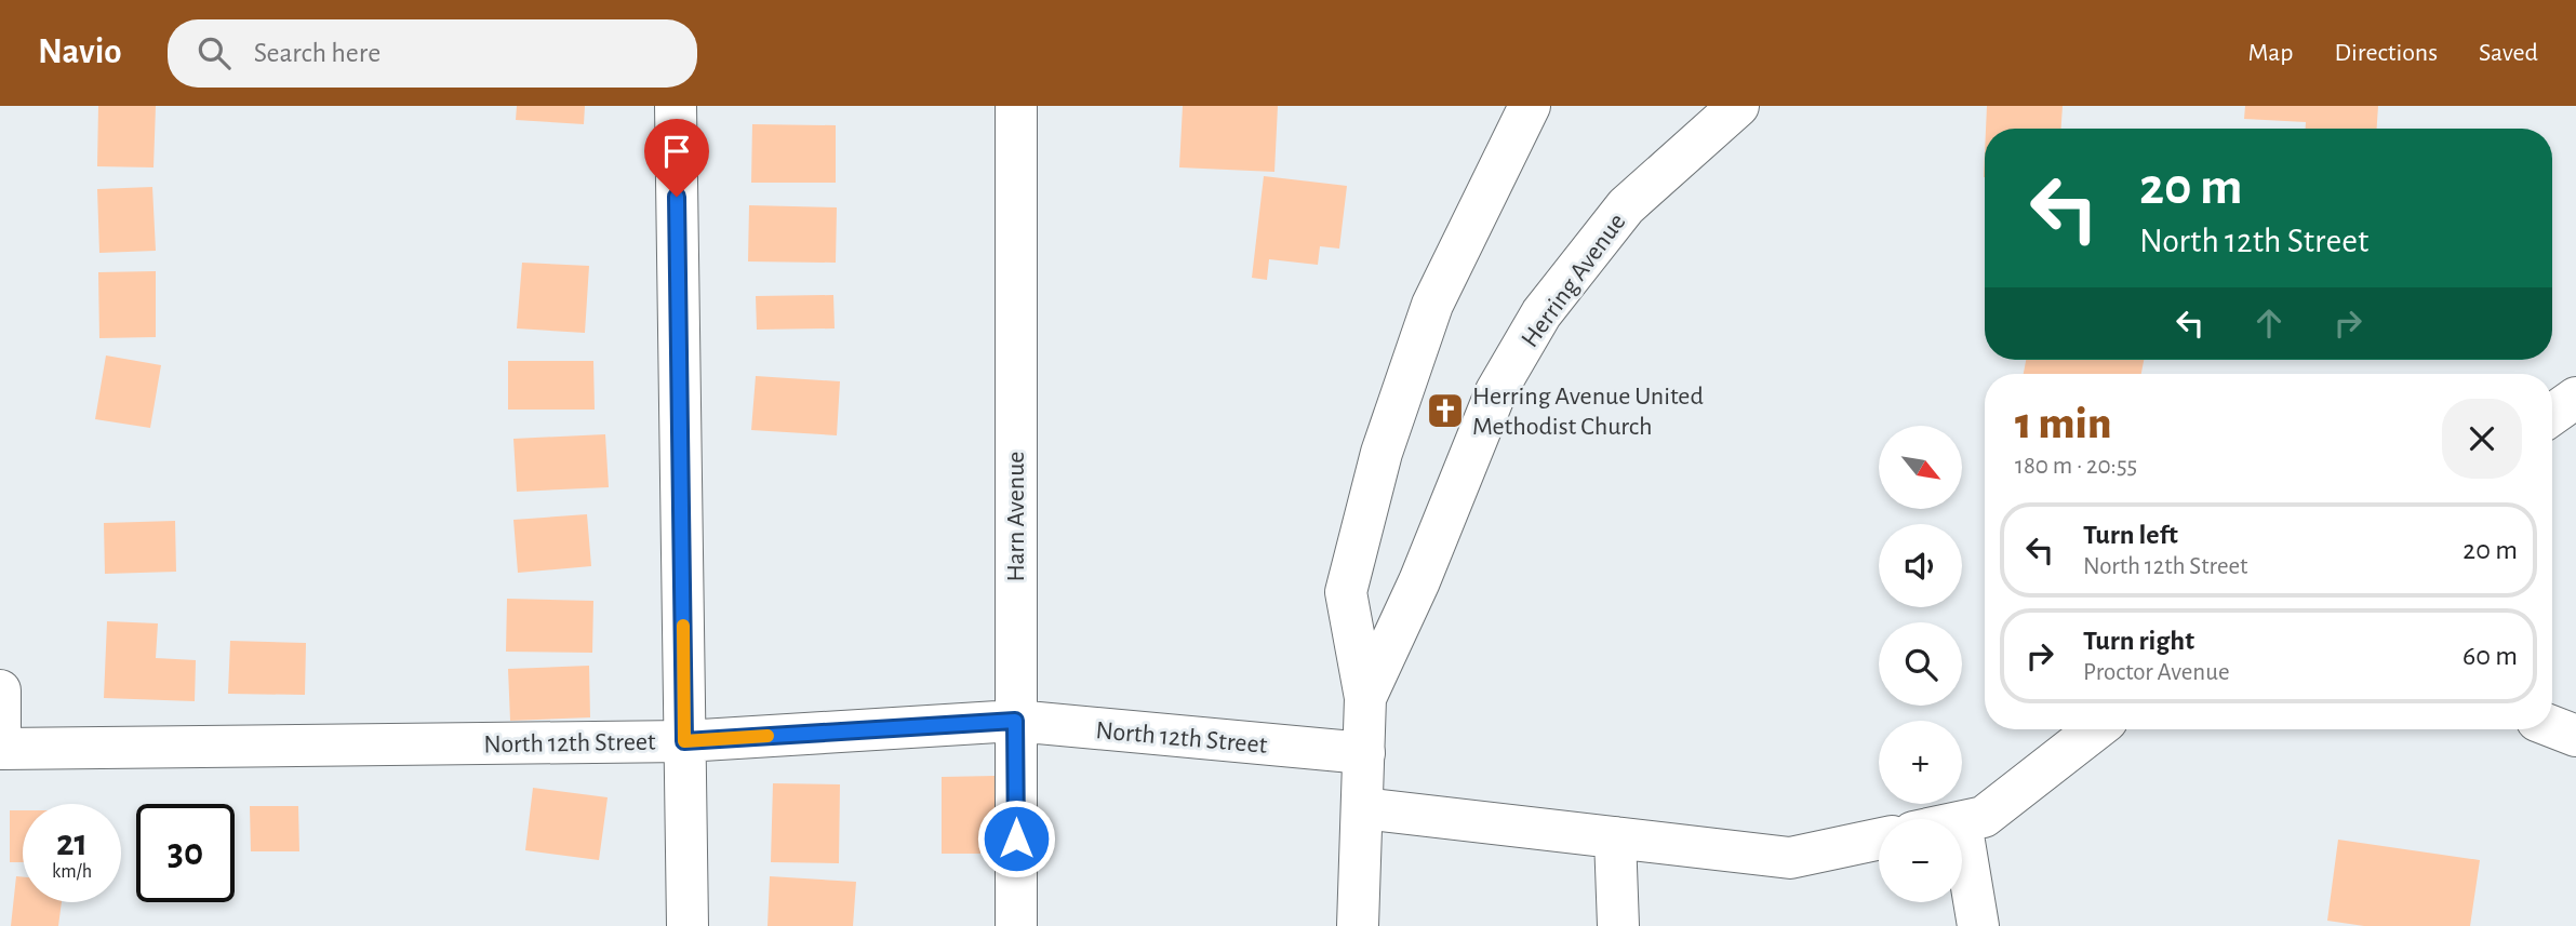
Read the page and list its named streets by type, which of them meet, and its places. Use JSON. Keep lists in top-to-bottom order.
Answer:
{
  "streets": {
    "street": ["Herring Avenue", "Harn Avenue", "North 12th Street"]
  },
  "crossings": [
    ["Herring Avenue", "North 12th Street"],
    ["Harn Avenue", "North 12th Street"]
  ],
  "places": {
    "church": ["Herring Avenue United Methodist Church"]
  },
  "north": "bottom right",
  "page": {
    "header": "Navio",
    "search": "Search here",
    "nav": ["Map", "Directions", "Saved"],
    "turn": ["20 m", "North 12th Street"],
    "heading": ["1 min", "180 m · 20:55"],
    "map_buttons": ["+", "−"],
    "list": [
      {
        "name": "Turn left",
        "note": "North 12th Street",
        "value": "20 m"
      },
      {
        "name": "Turn right",
        "note": "Proctor Avenue",
        "value": "60 m"
      }
    ],
    "speed": "21 km/h",
    "limit": "30"
  }
}
